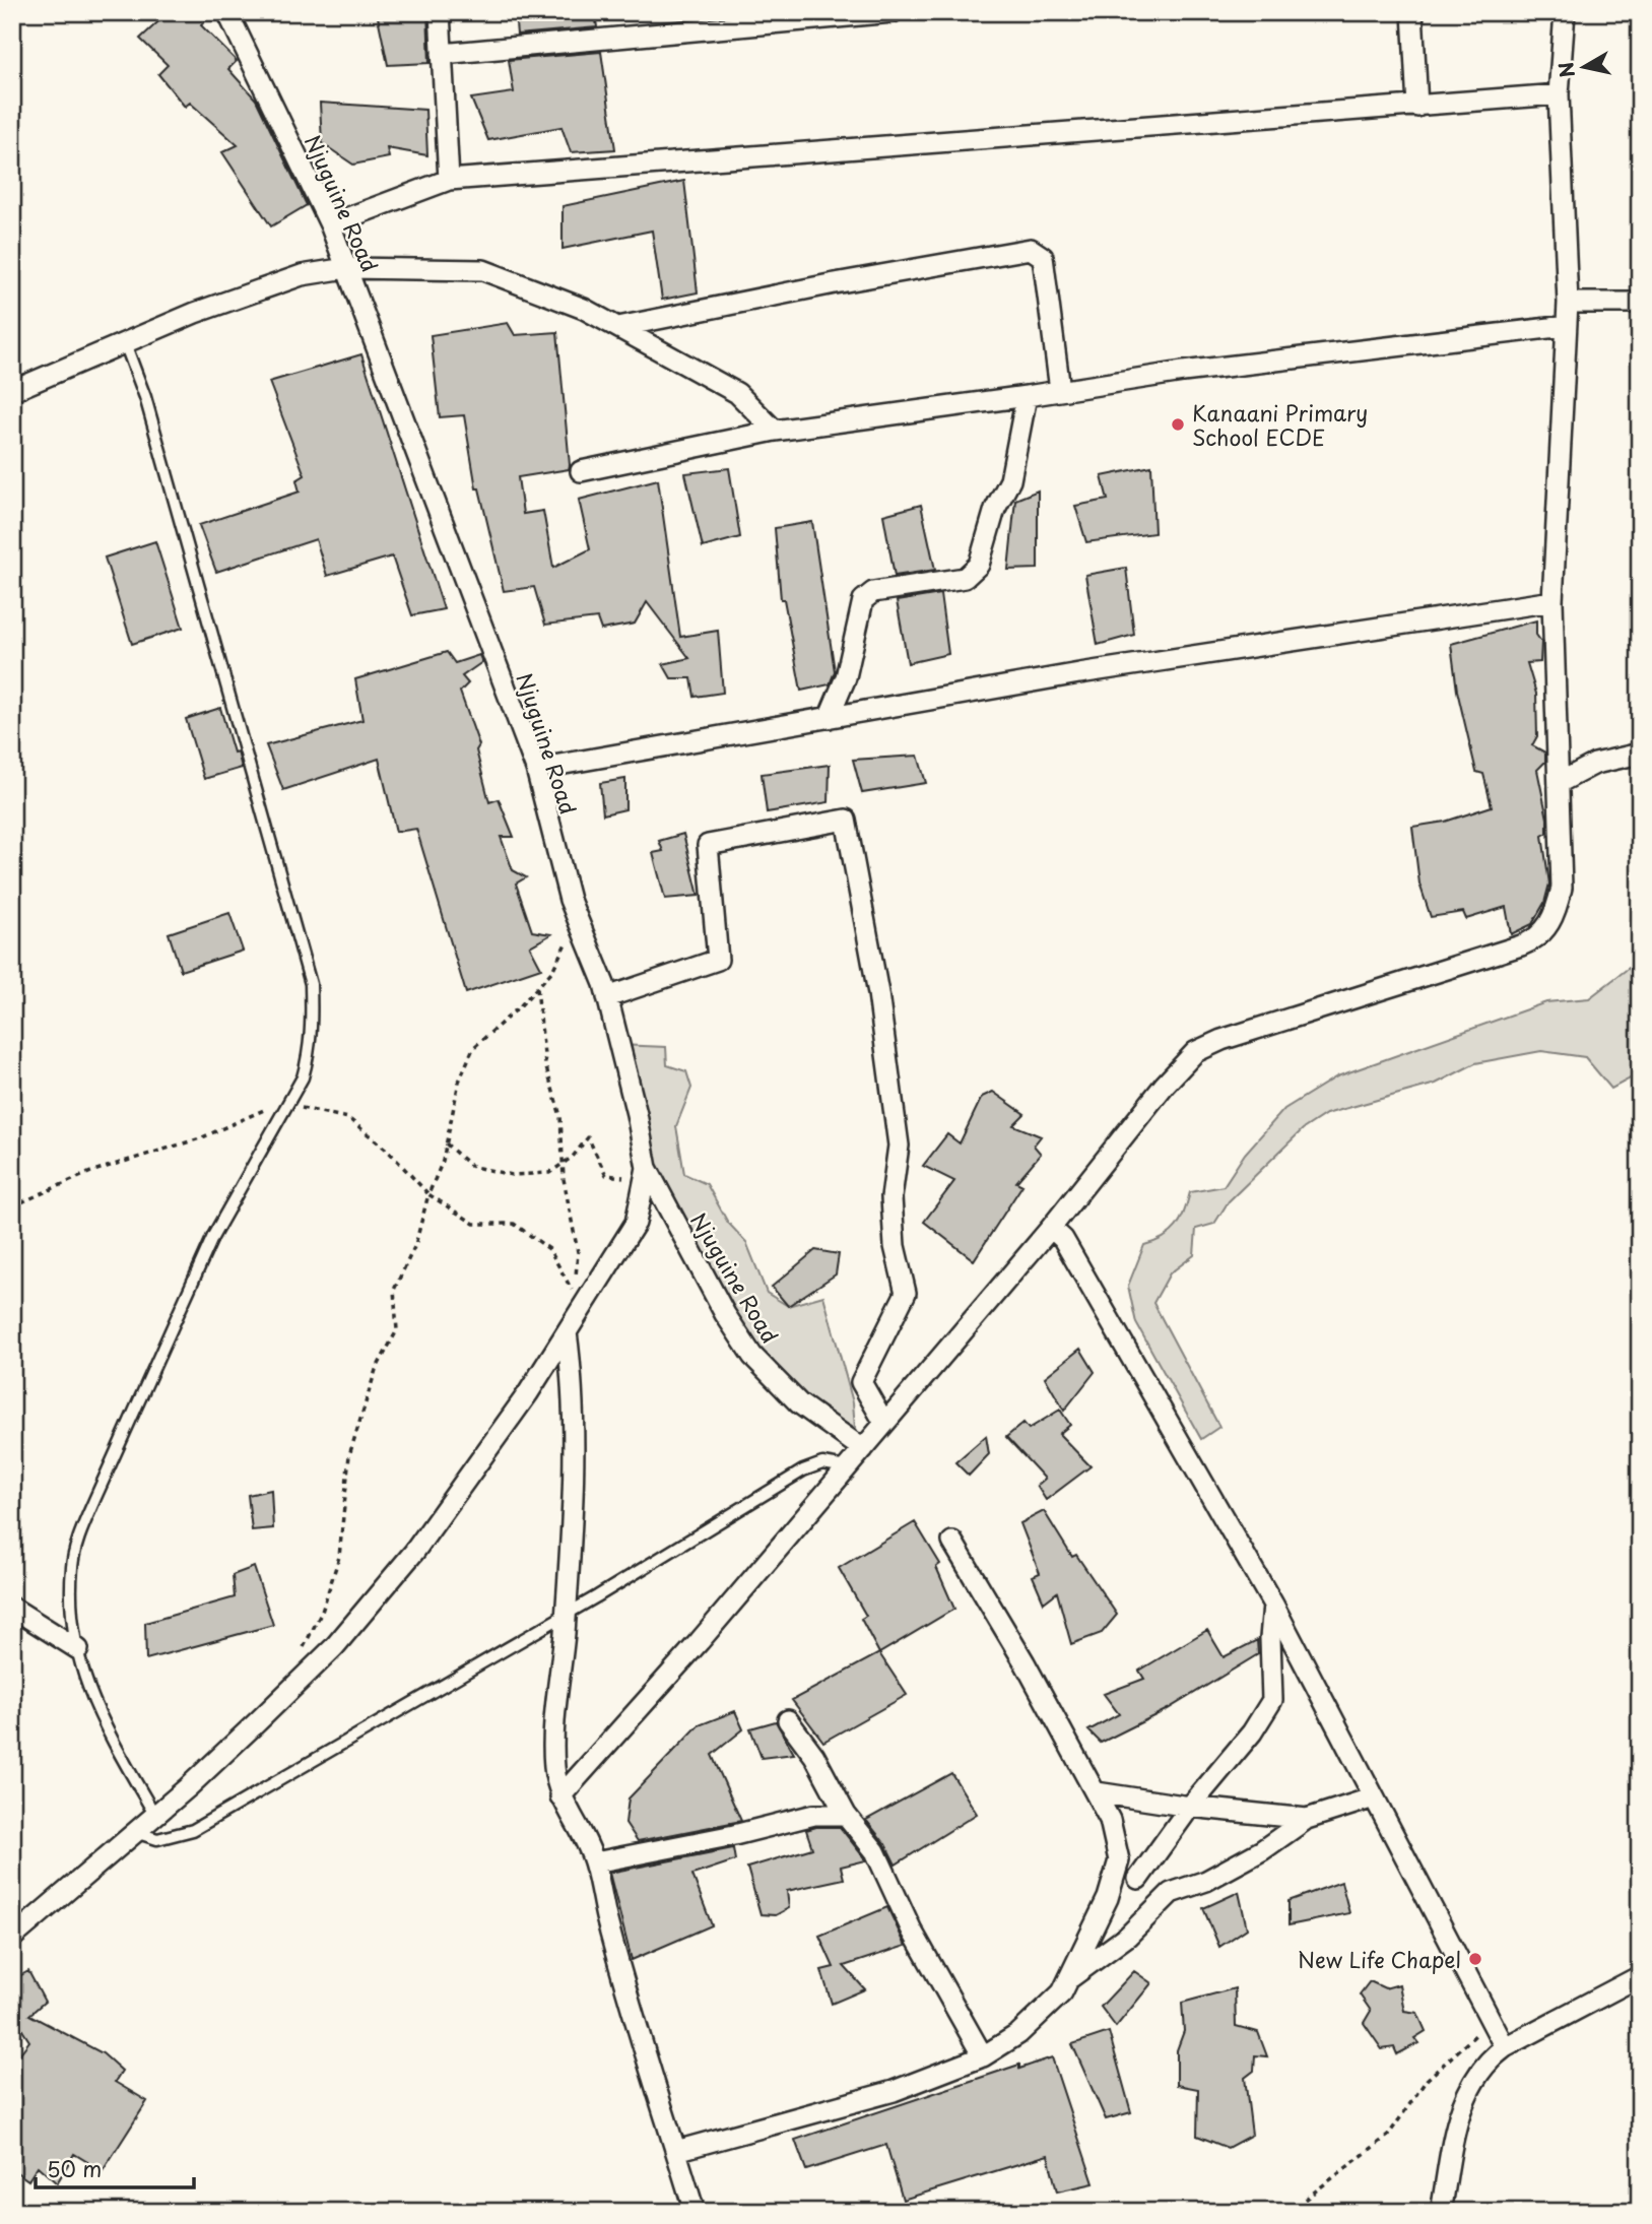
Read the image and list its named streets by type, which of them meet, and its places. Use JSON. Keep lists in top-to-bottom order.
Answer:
{
  "streets": {
    "street": ["Njuguine Road"]
  },
  "places": ["Kanaani Primary School ECDE", "New Life Chapel"],
  "scale_bar": "50 m",
  "north": "left"
}
